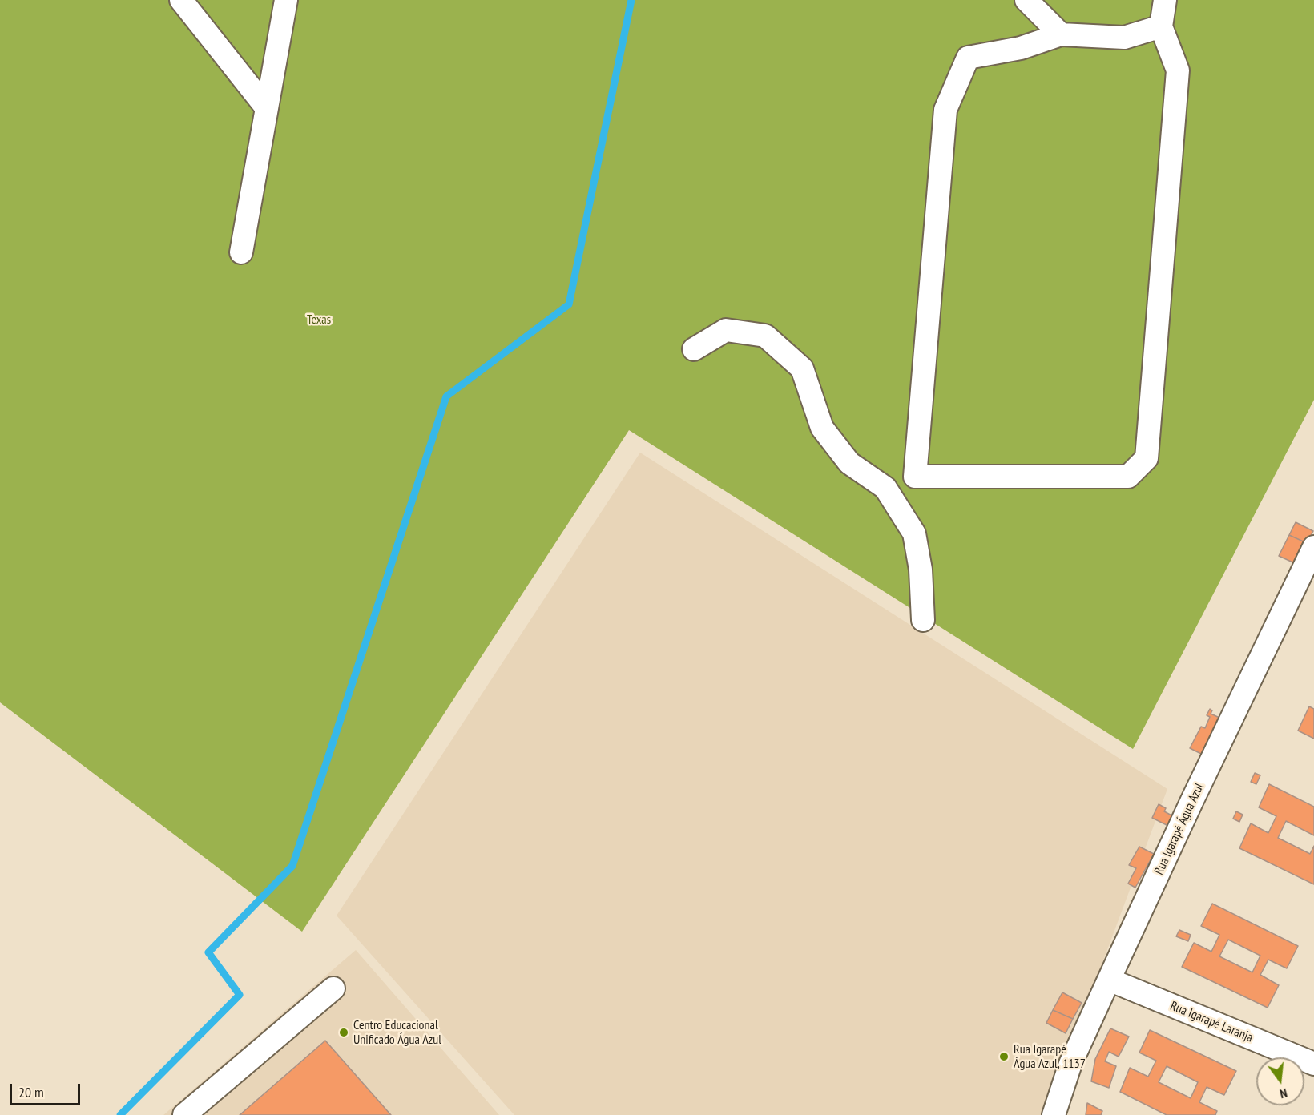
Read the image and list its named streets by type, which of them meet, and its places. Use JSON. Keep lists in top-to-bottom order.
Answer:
{
  "streets": {
    "street": ["Rua Igarapé Água Azul", "Rua Igarapé Laranja"]
  },
  "crossings": [
    ["Rua Igarapé Água Azul", "Rua Igarapé Laranja"]
  ],
  "parks": ["Texas"],
  "places": ["Centro Educacional Unificado Água Azul", "Rua Igarapé Água Azul, 1137"],
  "scale_bar": "20 m",
  "north": "bottom"
}
